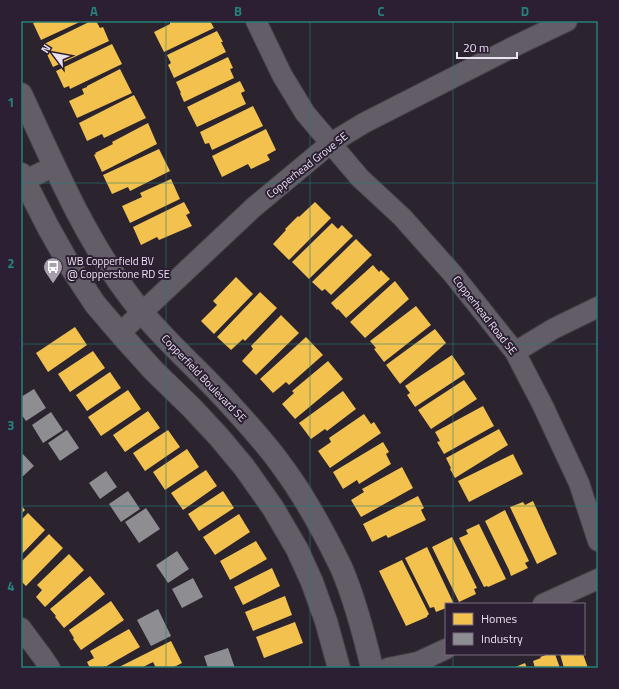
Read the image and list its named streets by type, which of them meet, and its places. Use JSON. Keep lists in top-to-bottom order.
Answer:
{
  "streets": {
    "street": ["Copperhead Grove SE", "Copperhead Road SE", "Copperfield Boulevard SE"]
  },
  "crossings": [
    ["Copperhead Grove SE", "Copperhead Road SE"],
    ["Copperhead Grove SE", "Copperfield Boulevard SE"]
  ],
  "places": {
    "bus stop": ["WB Copperfield BV @ Copperstone RD SE"]
  },
  "legend": ["Homes", "Industry"],
  "scale_bar": "20 m",
  "north": "top left",
  "grid": {
    "columns": [
      "A",
      "B",
      "C",
      "D"
    ],
    "rows": [
      "1",
      "2",
      "3",
      "4"
    ]
  }
}
